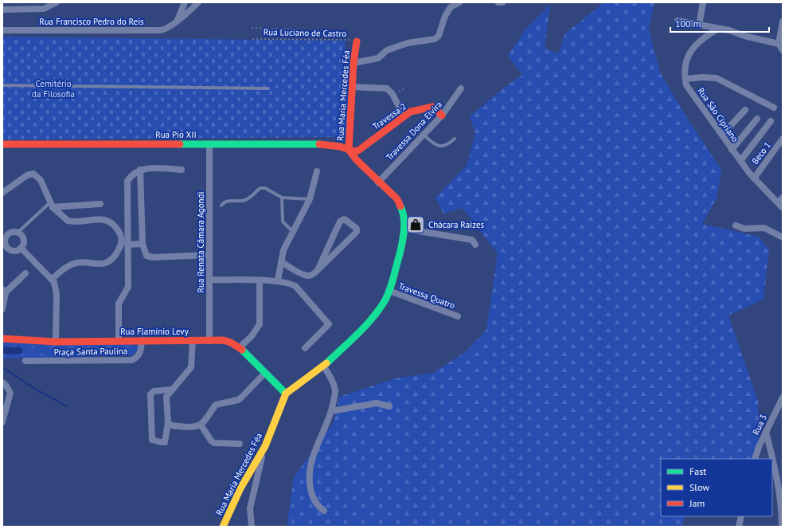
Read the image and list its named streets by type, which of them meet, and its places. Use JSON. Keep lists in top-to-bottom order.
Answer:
{
  "streets": {
    "street": [
      "Rua Francisco Pedro do Reis",
      "Rua Maria Mercedes Féa",
      "Rua São Cipriano",
      "Travessa 2",
      "Travessa Dona Elvira",
      "Rua Pio XII",
      "Beco 1",
      "Rua Renata Câmara Agondi",
      "Travessa Quatro",
      "Rua Flamínio Levy",
      "Praça Santa Paulina",
      "Rua 3"
    ],
    "path": ["Rua Luciano de Castro"]
  },
  "crossings": [
    ["Rua Luciano de Castro", "Rua Maria Mercedes Féa"],
    ["Rua Maria Mercedes Féa", "Travessa 2"],
    ["Rua Maria Mercedes Féa", "Travessa Dona Elvira"],
    ["Rua Maria Mercedes Féa", "Rua Pio XII"],
    ["Rua Maria Mercedes Féa", "Travessa Quatro"],
    ["Rua Maria Mercedes Féa", "Rua Flamínio Levy"],
    ["Rua São Cipriano", "Beco 1"],
    ["Travessa 2", "Travessa Dona Elvira"],
    ["Travessa 2", "Rua Pio XII"],
    ["Rua Pio XII", "Rua Renata Câmara Agondi"],
    ["Rua Renata Câmara Agondi", "Rua Flamínio Levy"],
    ["Rua Flamínio Levy", "Praça Santa Paulina"]
  ],
  "parks": ["Cemitério da Filosofia"],
  "places": {
    "shop": ["Chácara Raízes"]
  },
  "legend": ["Fast", "Slow", "Jam"],
  "scale_bar": "100 m"
}
